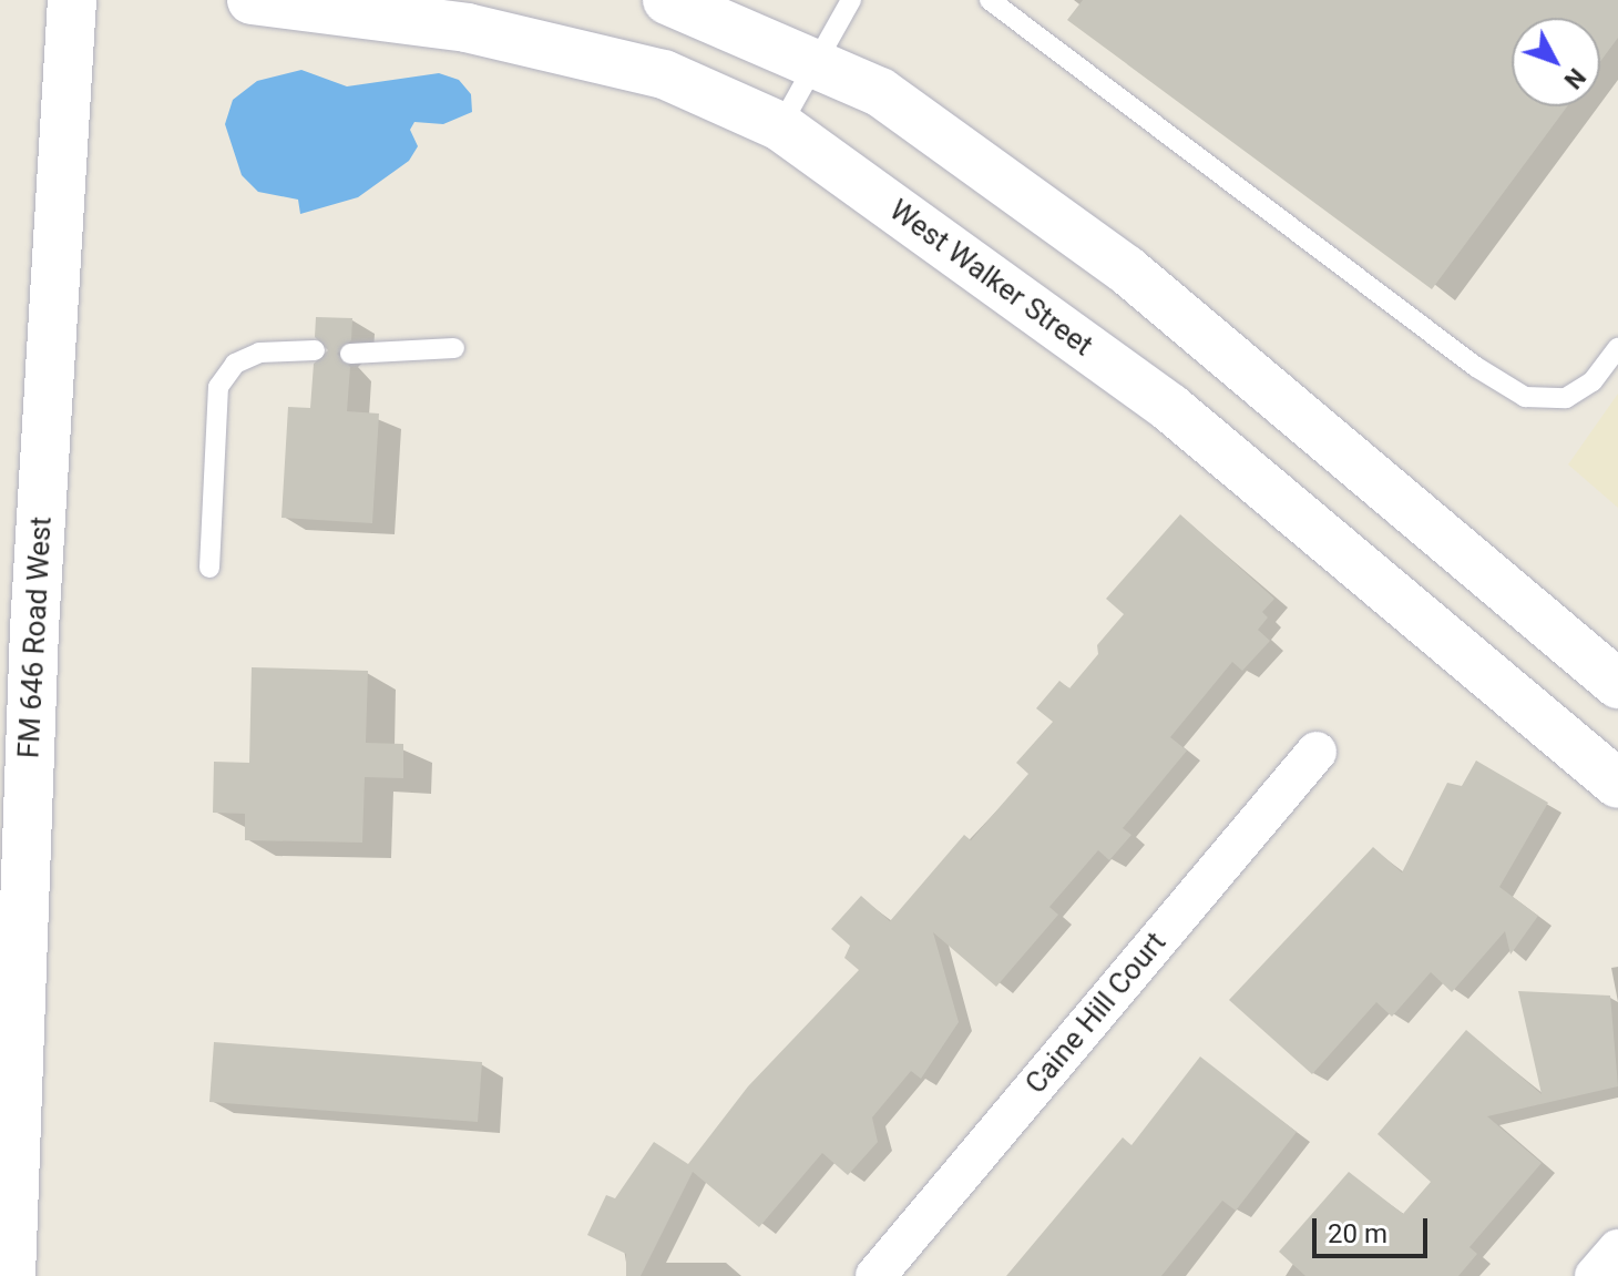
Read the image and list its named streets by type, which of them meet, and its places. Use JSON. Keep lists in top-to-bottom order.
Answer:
{
  "streets": {
    "street": ["West Walker Street", "FM 646 Road West", "Caine Hill Court"]
  },
  "scale_bar": "20 m",
  "north": "bottom right"
}
